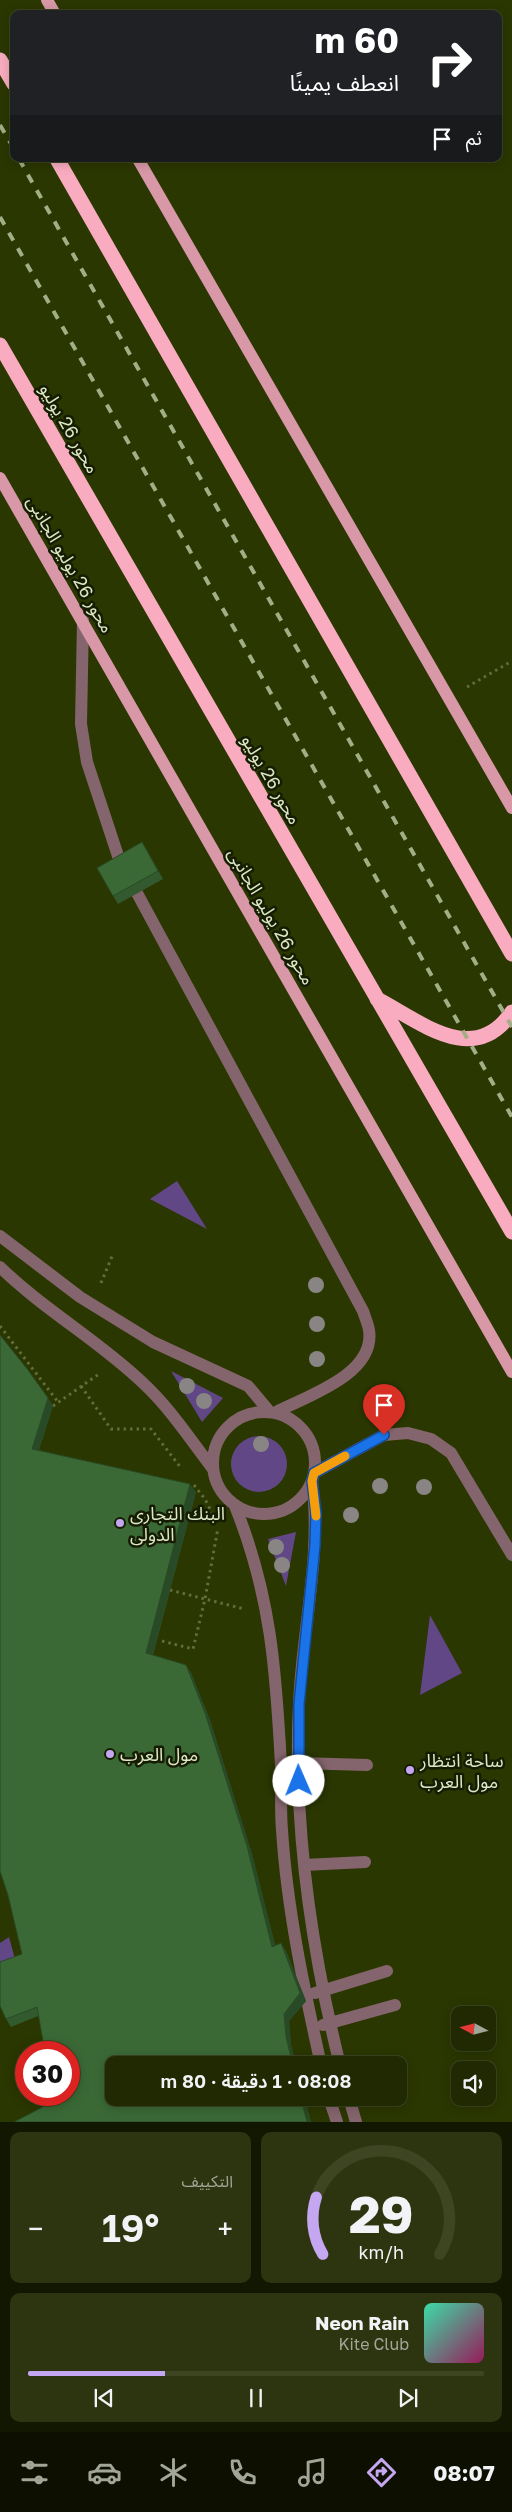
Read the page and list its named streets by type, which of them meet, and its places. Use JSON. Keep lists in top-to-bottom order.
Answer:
{
  "streets": {
    "highway": ["محور 26 يوليو"],
    "main road": ["محور 26 يوليو الجانبى"]
  },
  "places": ["البنك التجارى الدولى", "مول العرب", "ساحة انتظار مول العرب"],
  "north": "left",
  "page": {
    "turn": ["60 m", "انعطف يمينًا"],
    "then": "ثم",
    "limit": "30",
    "trip": "08:08 · 1 دقيقة · 80 m",
    "tile": "التكييف",
    "heat": ["−", "19°", "+"],
    "song": ["Neon Rain", "Kite Club"],
    "tabs": "08:07",
    "gauge": ["29", "km/h"]
  }
}
